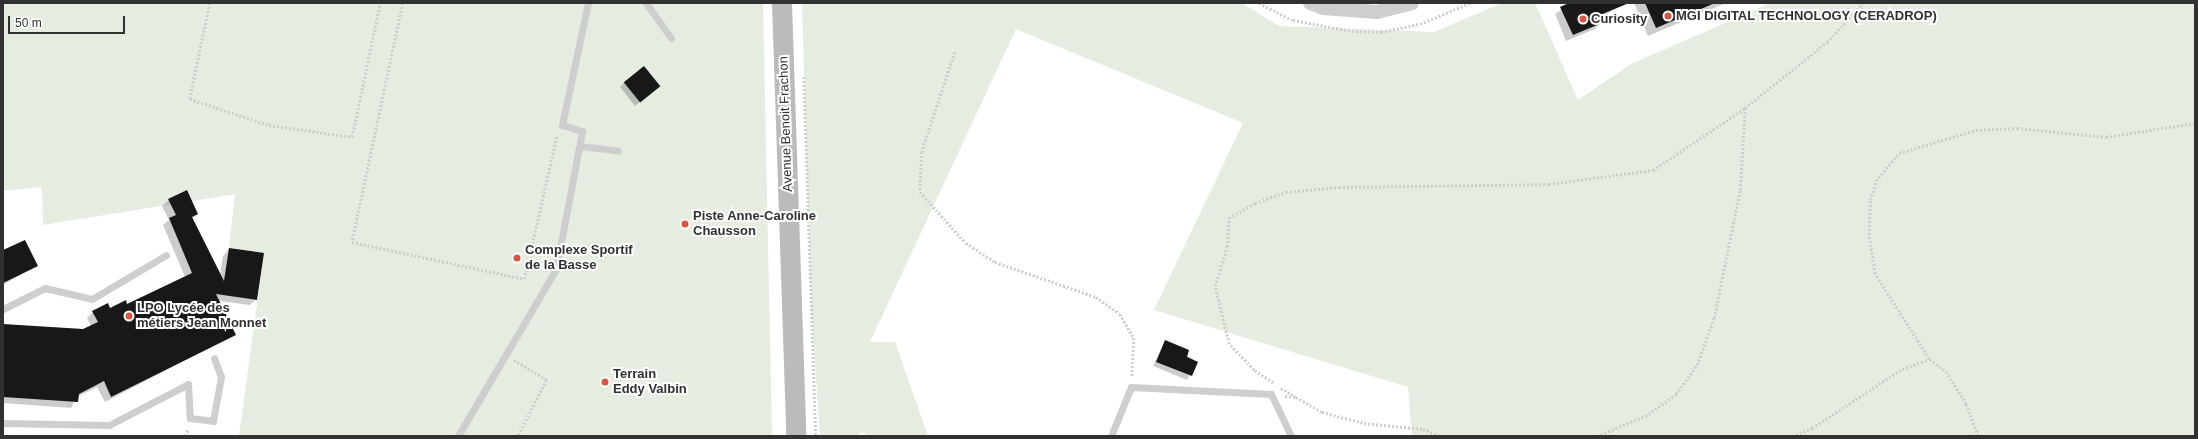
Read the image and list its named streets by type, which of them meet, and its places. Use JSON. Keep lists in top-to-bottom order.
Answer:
{
  "streets": {
    "main road": ["Avenue Benoit Frachon"]
  },
  "places": [
    "MGI DIGITAL TECHNOLOGY (CERADROP)",
    "Curiosity",
    "Piste Anne-Caroline Chausson",
    "Complexe Sportif de la Basse",
    "LPO Lycée des métiers Jean Monnet",
    "Terrain Eddy Valbin"
  ],
  "scale_bar": "50 m"
}
